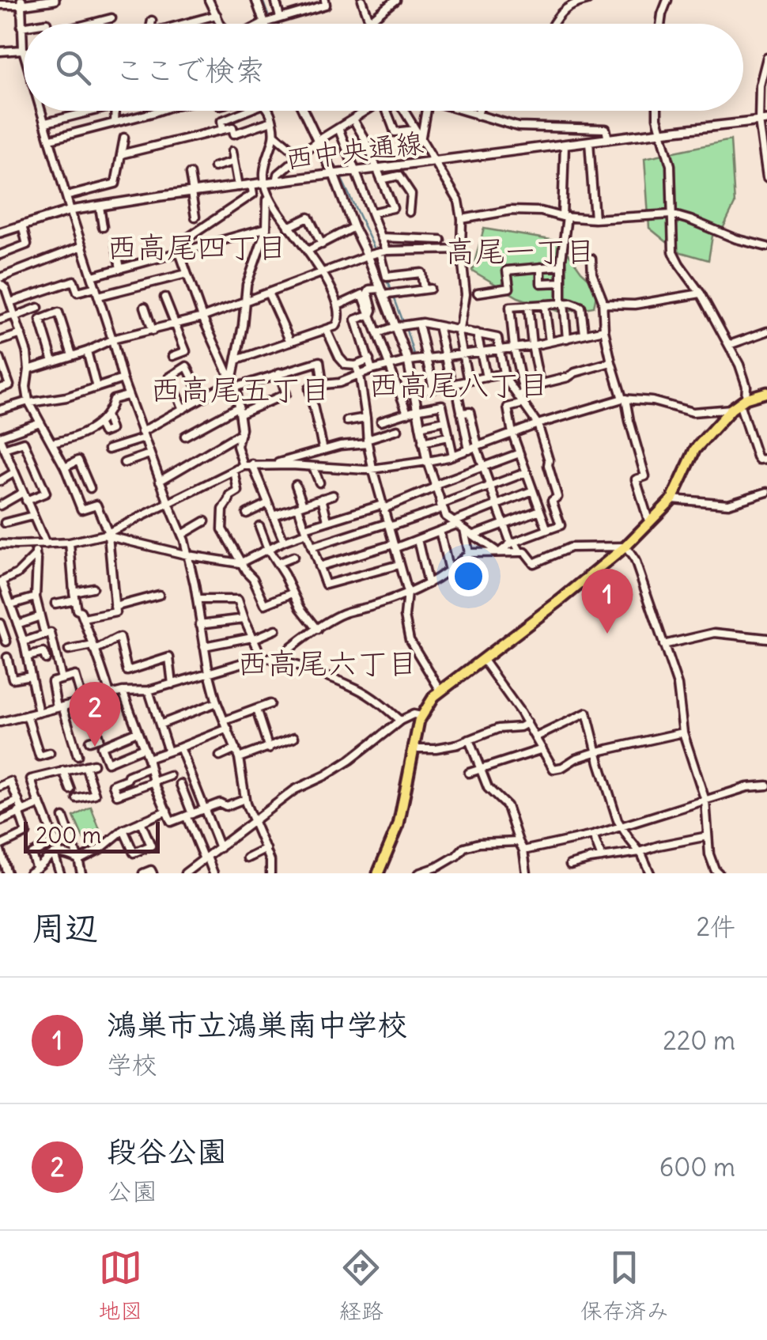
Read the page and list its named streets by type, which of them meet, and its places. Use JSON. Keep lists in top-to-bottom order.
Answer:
{
  "streets": {
    "street": ["西中央通線"]
  },
  "districts": [
    "西高尾四丁目",
    "高尾一丁目",
    "西高尾八丁目",
    "西高尾五丁目",
    "西高尾六丁目"
  ],
  "scale_bar": "200 m",
  "page": {
    "search": "ここで検索",
    "pins": ["1", "2"],
    "scale": "200 m",
    "heading": ["周辺", "2件"],
    "list": [
      {
        "mark": "1",
        "name": "鴻巣市立鴻巣南中学校",
        "note": "学校",
        "value": "220 m"
      },
      {
        "mark": "2",
        "name": "段谷公園",
        "note": "公園",
        "value": "600 m"
      }
    ],
    "nav": ["地図", "経路", "保存済み"]
  }
}
